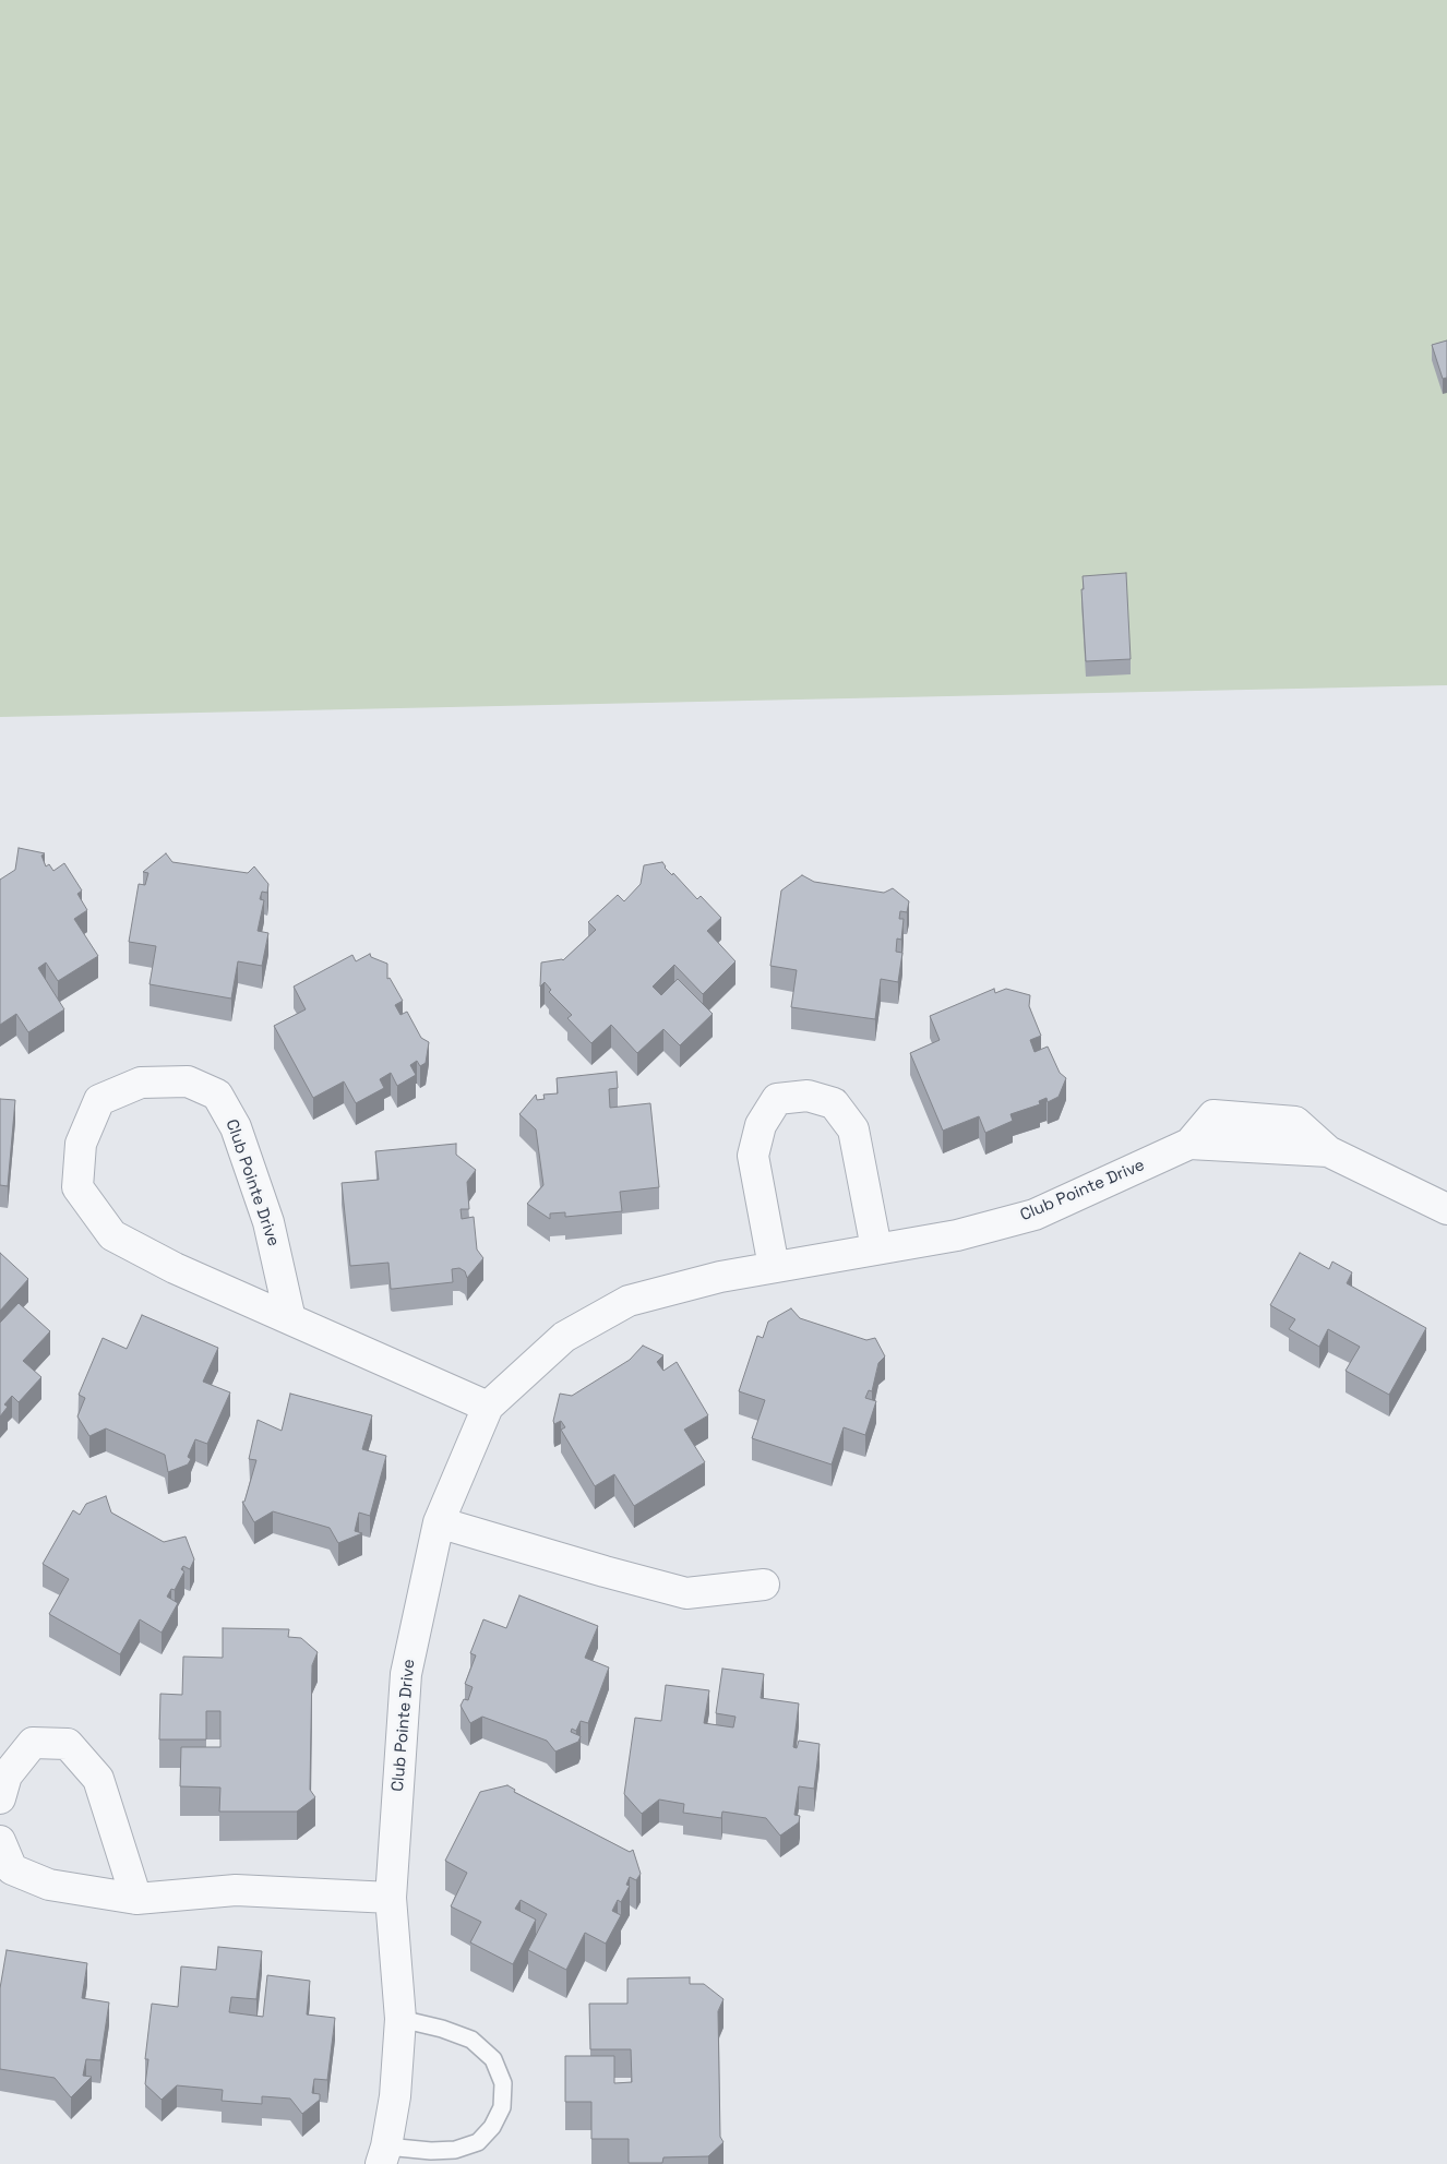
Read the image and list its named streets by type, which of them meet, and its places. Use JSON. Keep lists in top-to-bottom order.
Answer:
{
  "streets": {
    "street": ["Club Pointe Drive"]
  }
}
